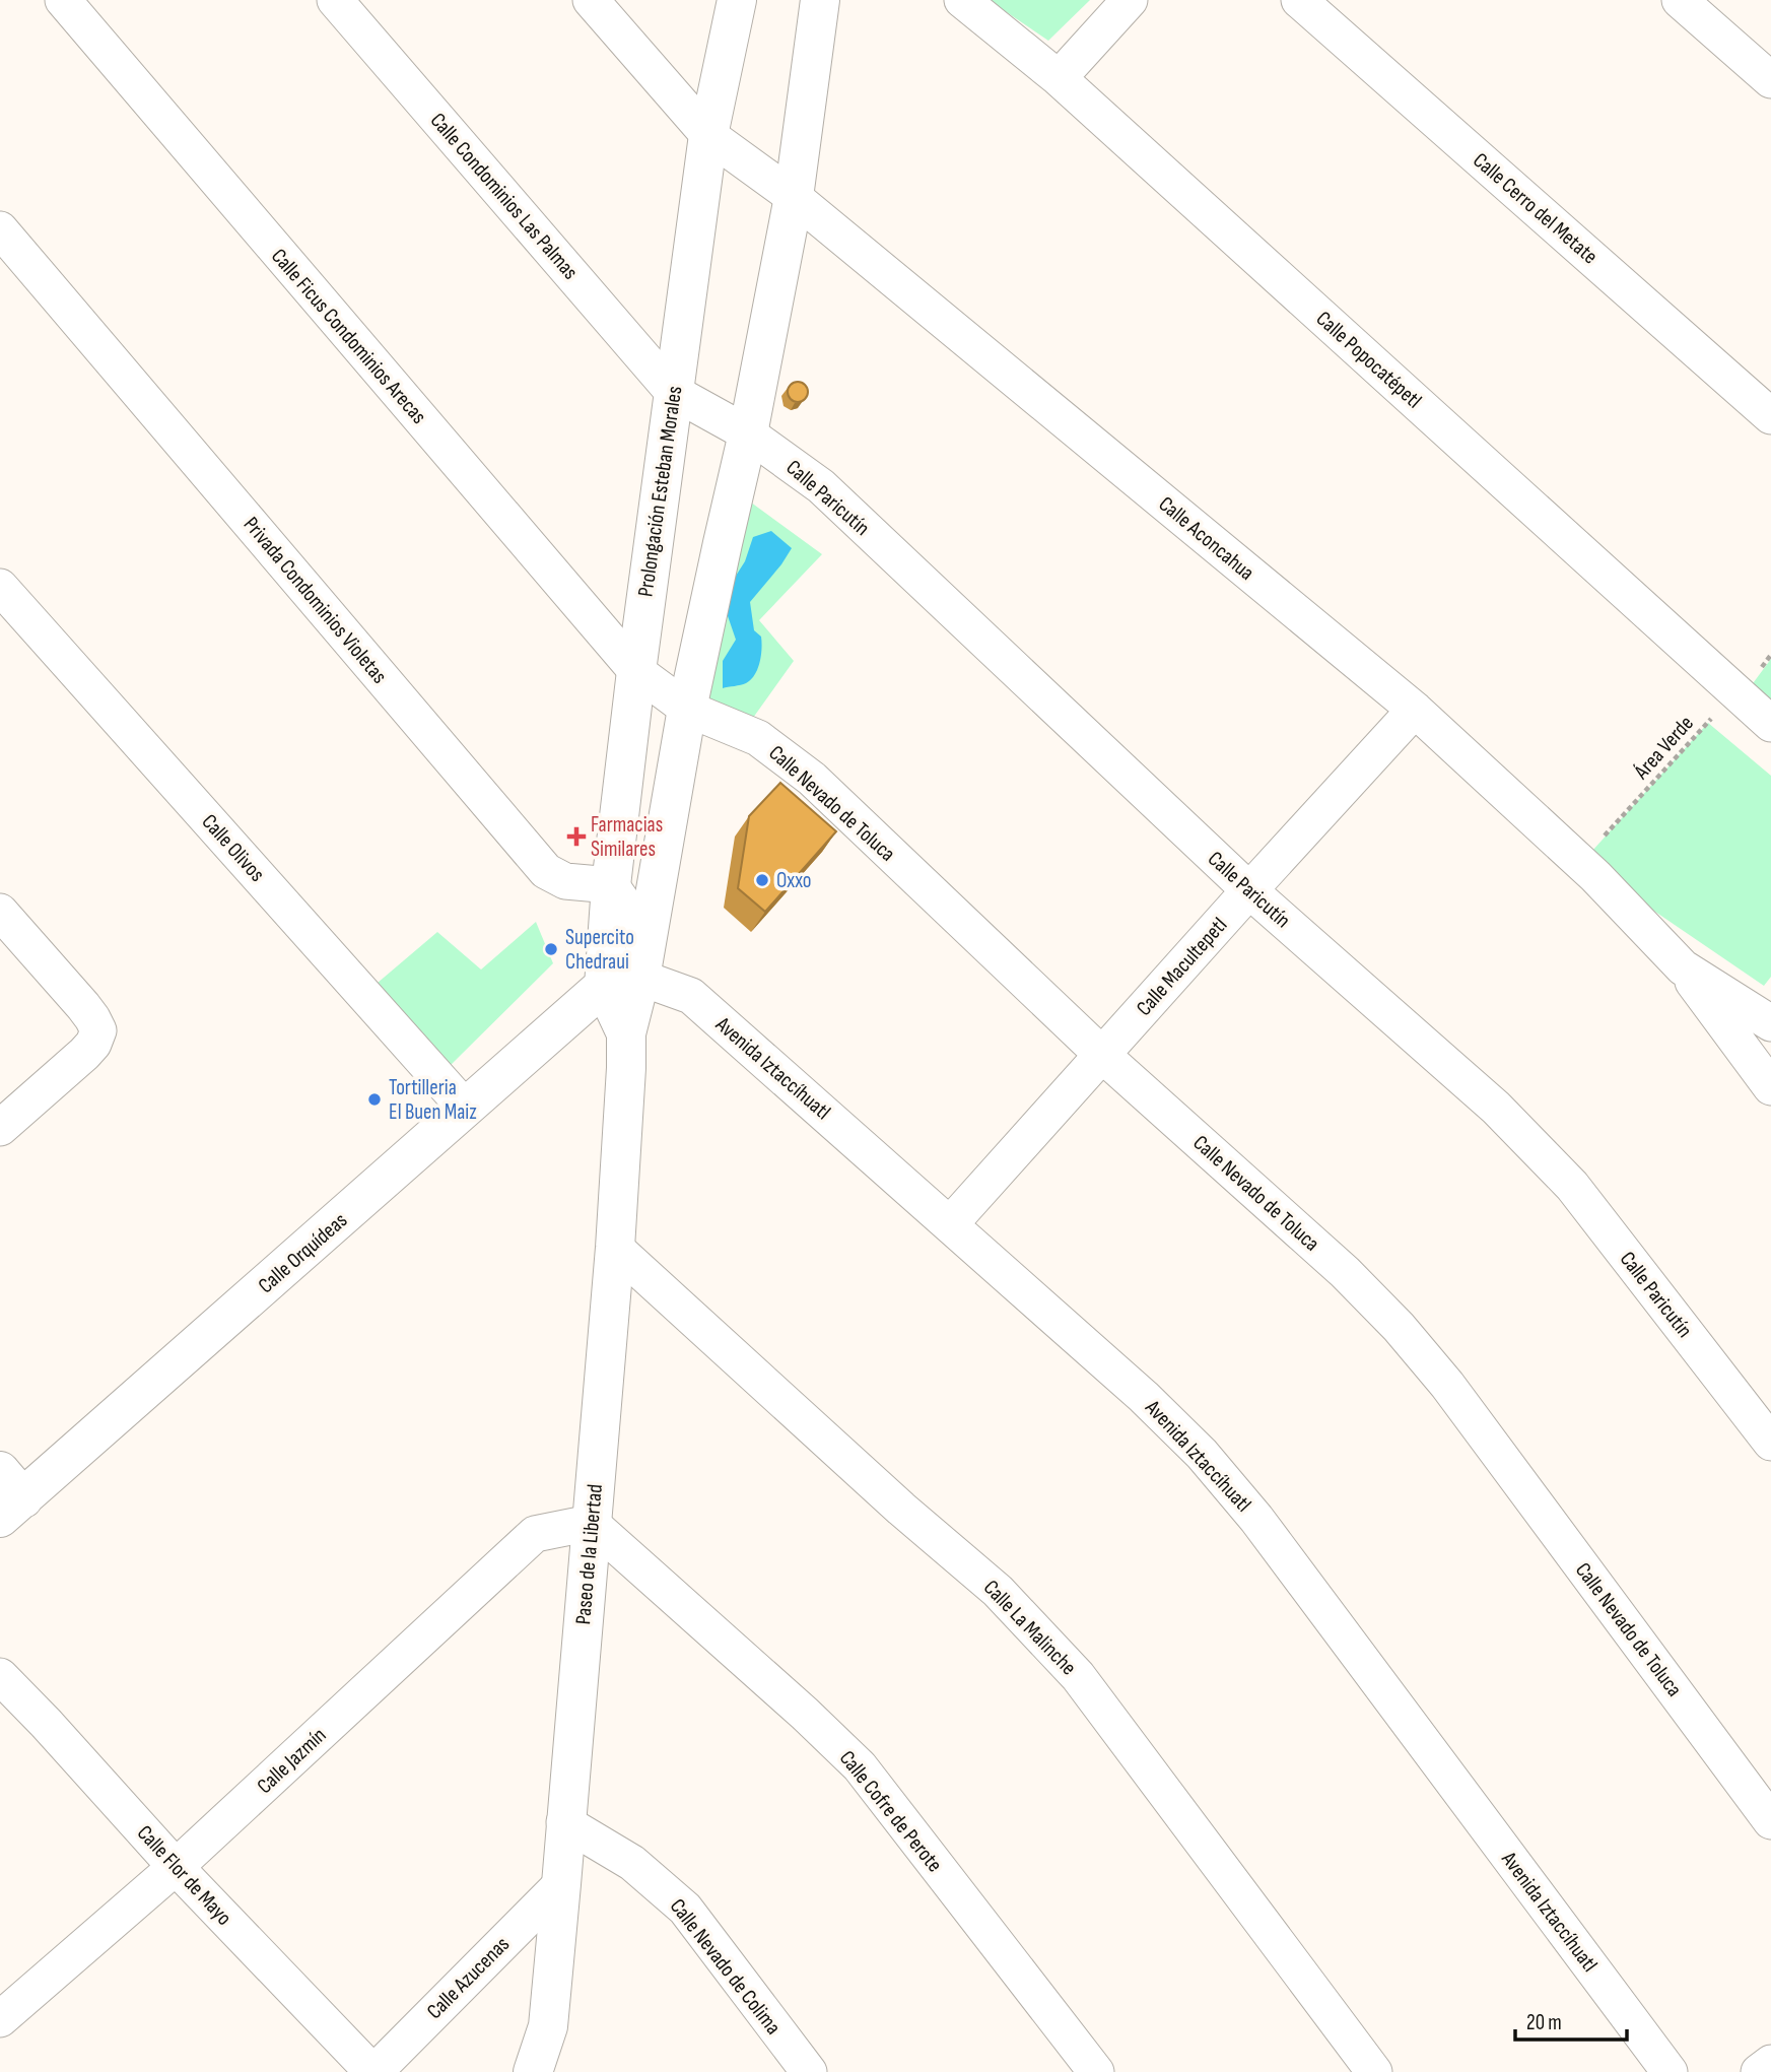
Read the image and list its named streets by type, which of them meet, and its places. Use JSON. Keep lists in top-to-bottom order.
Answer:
{
  "streets": {
    "street": [
      "Calle Condominios Las Palmas",
      "Calle Cerro del Metate",
      "Calle Ficus Condominios Arecas",
      "Calle Popocatépetl",
      "Prolongación Esteban Morales",
      "Calle Paricutín",
      "Calle Aconcahua",
      "Privada Condominios Violetas",
      "Calle Nevado de Toluca",
      "Calle Olivos",
      "Calle Macultepetl",
      "Avenida Iztaccíhuatl",
      "Calle Orquídeas",
      "Paseo de la Libertad",
      "Calle La Malinche",
      "Calle Jazmín",
      "Calle Cofre de Perote",
      "Calle Flor de Mayo",
      "Calle Nevado de Colima",
      "Calle Azucenas"
    ],
    "path": ["Área Verde"]
  },
  "crossings": [
    ["Calle Condominios Las Palmas", "Prolongación Esteban Morales"],
    ["Calle Condominios Las Palmas", "Calle Paricutín"],
    ["Calle Ficus Condominios Arecas", "Prolongación Esteban Morales"],
    ["Calle Ficus Condominios Arecas", "Calle Nevado de Toluca"],
    ["Calle Popocatépetl", "Área Verde"],
    ["Prolongación Esteban Morales", "Calle Paricutín"],
    ["Prolongación Esteban Morales", "Calle Aconcahua"],
    ["Prolongación Esteban Morales", "Privada Condominios Violetas"],
    ["Prolongación Esteban Morales", "Calle Nevado de Toluca"],
    ["Prolongación Esteban Morales", "Avenida Iztaccíhuatl"],
    ["Prolongación Esteban Morales", "Calle Orquídeas"],
    ["Prolongación Esteban Morales", "Paseo de la Libertad"],
    ["Calle Paricutín", "Calle Macultepetl"],
    ["Calle Aconcahua", "Área Verde"],
    ["Calle Aconcahua", "Calle Macultepetl"],
    ["Calle Nevado de Toluca", "Calle Macultepetl"],
    ["Calle Olivos", "Calle Orquídeas"],
    ["Calle Macultepetl", "Avenida Iztaccíhuatl"],
    ["Avenida Iztaccíhuatl", "Calle Orquídeas"],
    ["Avenida Iztaccíhuatl", "Paseo de la Libertad"],
    ["Calle Orquídeas", "Paseo de la Libertad"],
    ["Paseo de la Libertad", "Calle La Malinche"],
    ["Paseo de la Libertad", "Calle Jazmín"],
    ["Paseo de la Libertad", "Calle Cofre de Perote"],
    ["Paseo de la Libertad", "Calle Nevado de Colima"],
    ["Paseo de la Libertad", "Calle Azucenas"],
    ["Calle Jazmín", "Calle Cofre de Perote"],
    ["Calle Jazmín", "Calle Flor de Mayo"],
    ["Calle Flor de Mayo", "Calle Azucenas"]
  ],
  "places": {
    "health": ["Farmacias Similares"],
    "other": ["Oxxo", "Supercito Chedraui", "Tortilleria El Buen Maiz"]
  },
  "scale_bar": "20 m"
}
